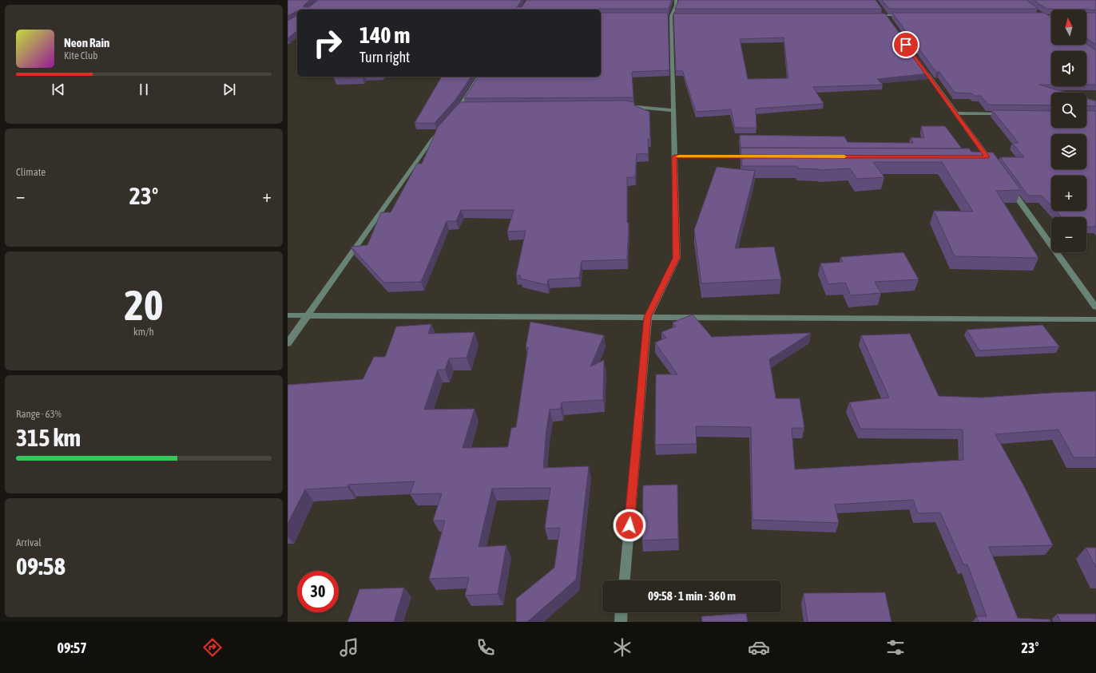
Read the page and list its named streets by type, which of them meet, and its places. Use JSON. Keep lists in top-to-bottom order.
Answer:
{
  "north": "top",
  "page": {
    "map_buttons": ["+", "−"],
    "turn": ["140 m", "Turn right"],
    "song": ["Neon Rain", "Kite Club"],
    "tile": [
      "Climate",
      ["20", "km/h"],
      ["Range · 63%", "315 km"],
      ["Arrival", "09:58"]
    ],
    "heat": ["−", "23°", "+"],
    "limit": "30",
    "trip": "09:58 · 1 min · 360 m",
    "tabs": ["09:57", "23°"]
  }
}
